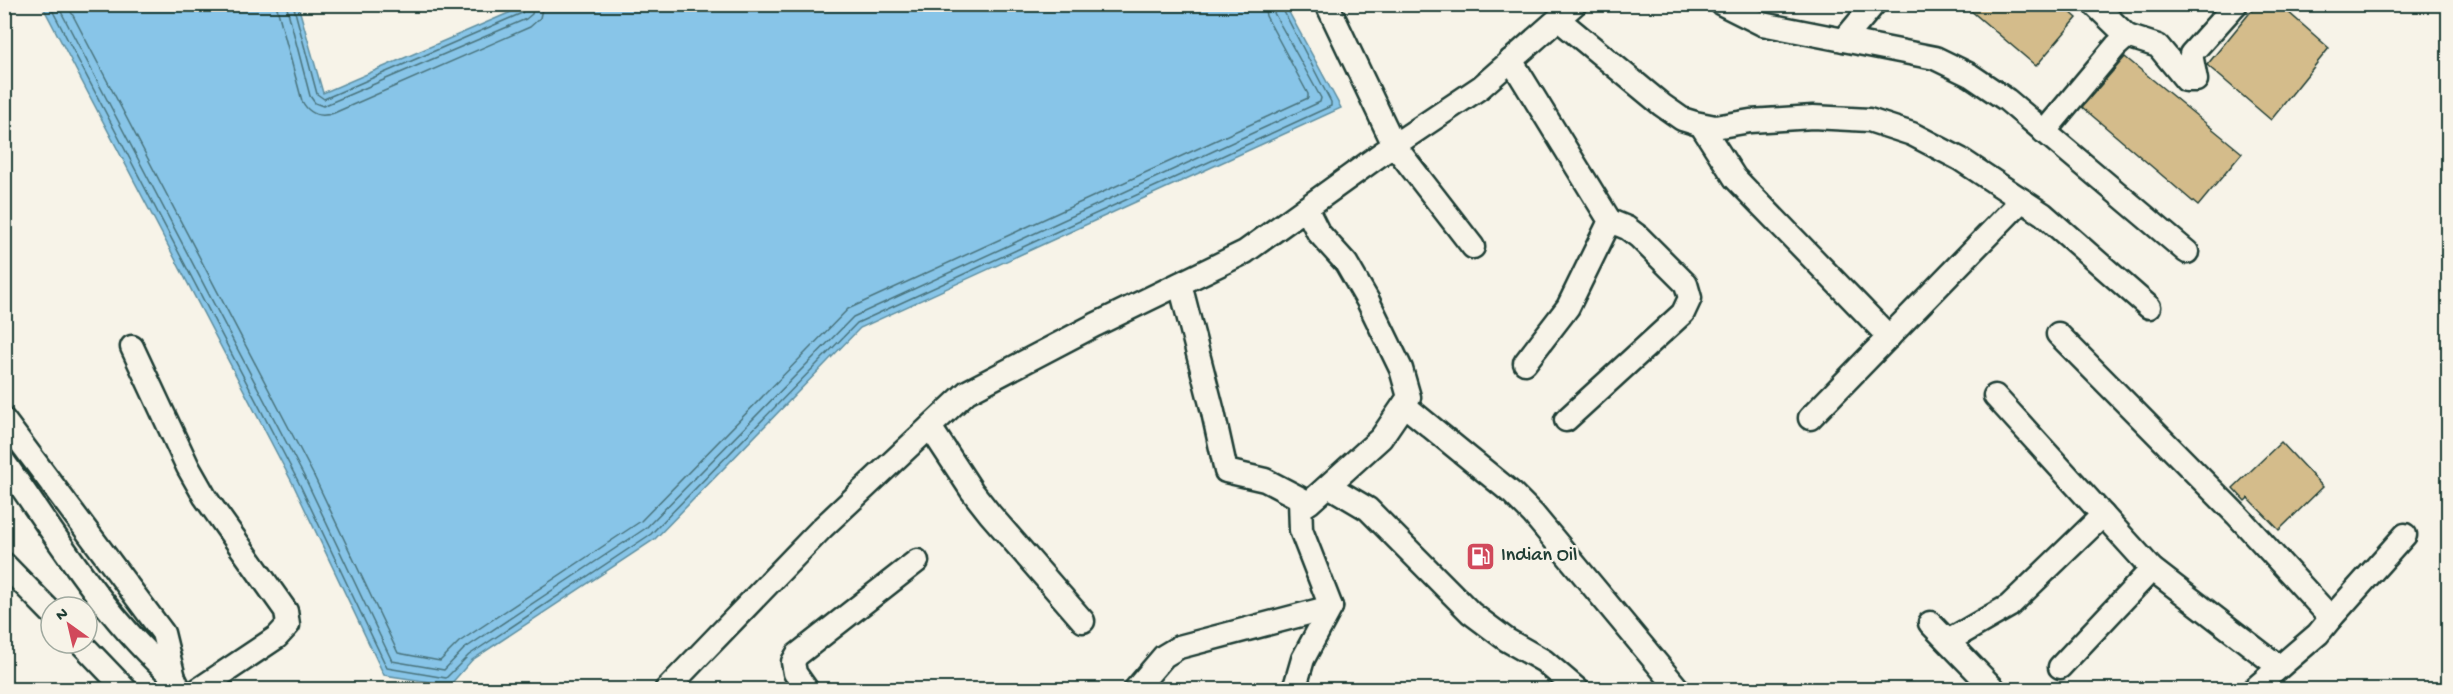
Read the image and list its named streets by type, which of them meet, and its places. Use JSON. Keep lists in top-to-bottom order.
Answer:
{
  "places": {
    "fuel station": ["Indian Oil"]
  },
  "north": "top left"
}
